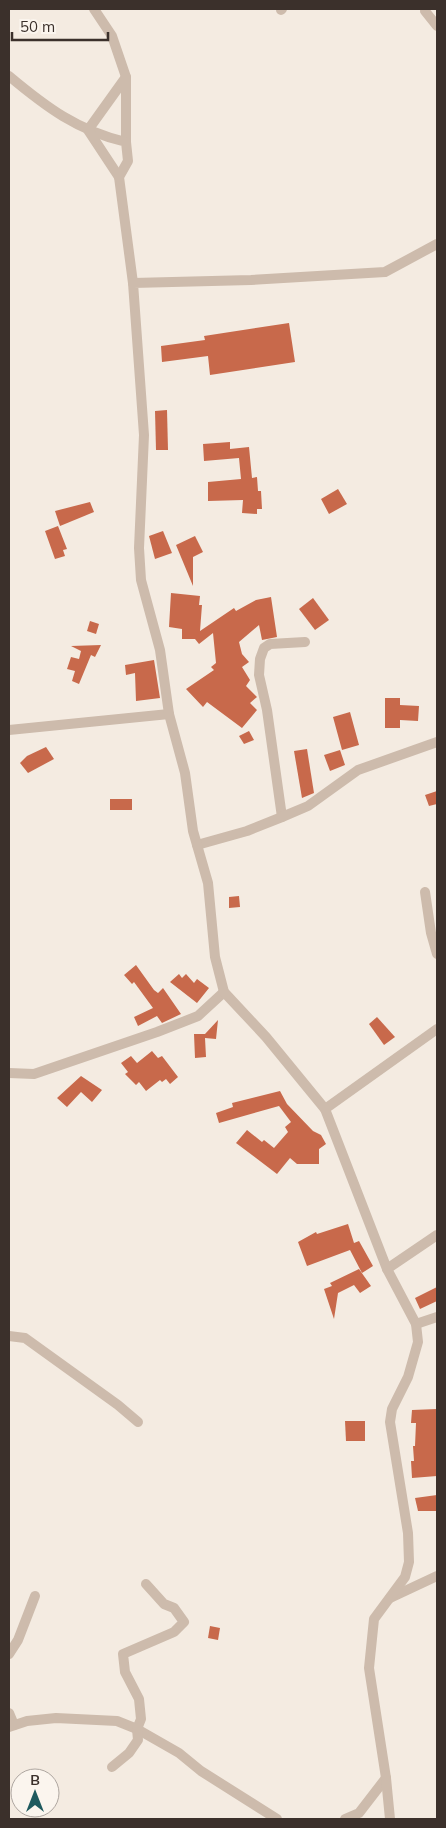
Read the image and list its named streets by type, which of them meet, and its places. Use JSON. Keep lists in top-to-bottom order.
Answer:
{
  "scale_bar": "50 m",
  "north": "top"
}
